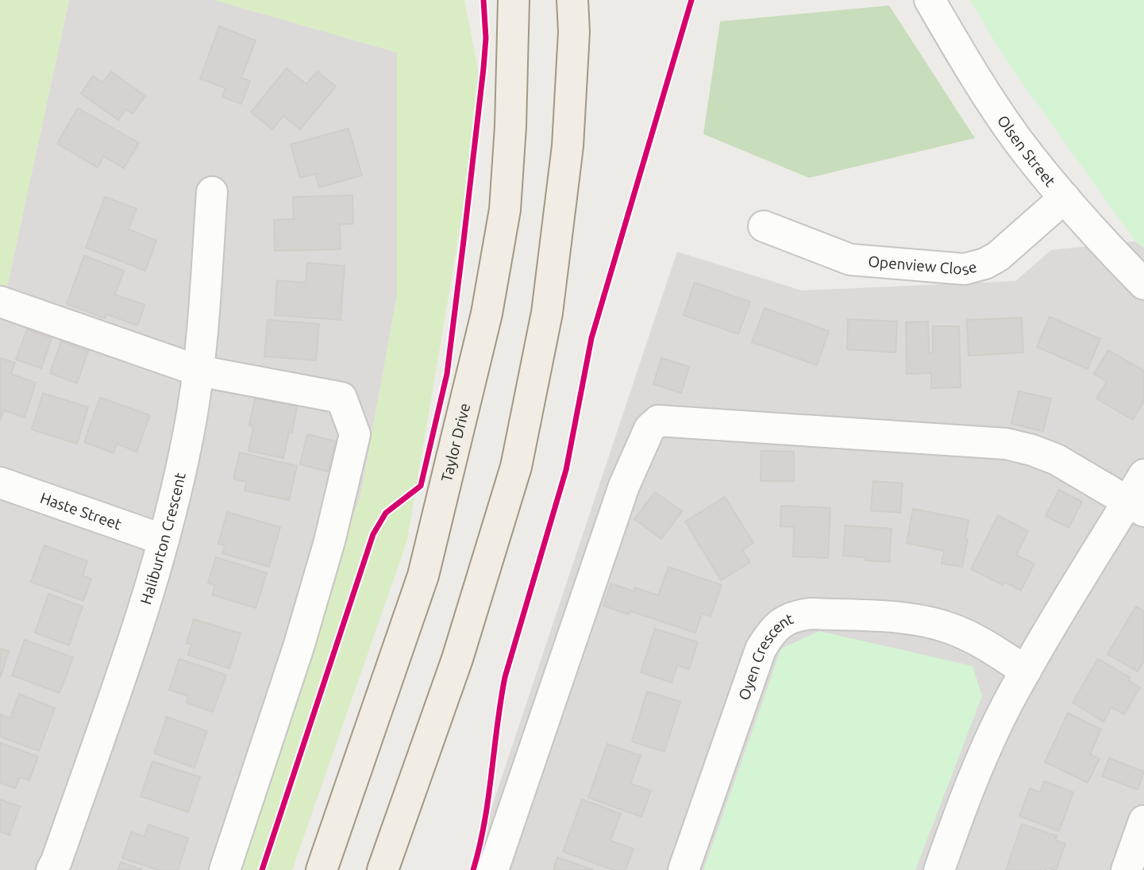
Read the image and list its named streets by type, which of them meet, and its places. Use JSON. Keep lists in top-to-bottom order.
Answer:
{
  "streets": {
    "main road": ["Taylor Drive"],
    "street": [
      "Olsen Street",
      "Openview Close",
      "Haste Street",
      "Haliburton Crescent",
      "Oyen Crescent"
    ]
  },
  "crossings": [
    ["Olsen Street", "Openview Close"],
    ["Haste Street", "Haliburton Crescent"]
  ]
}
